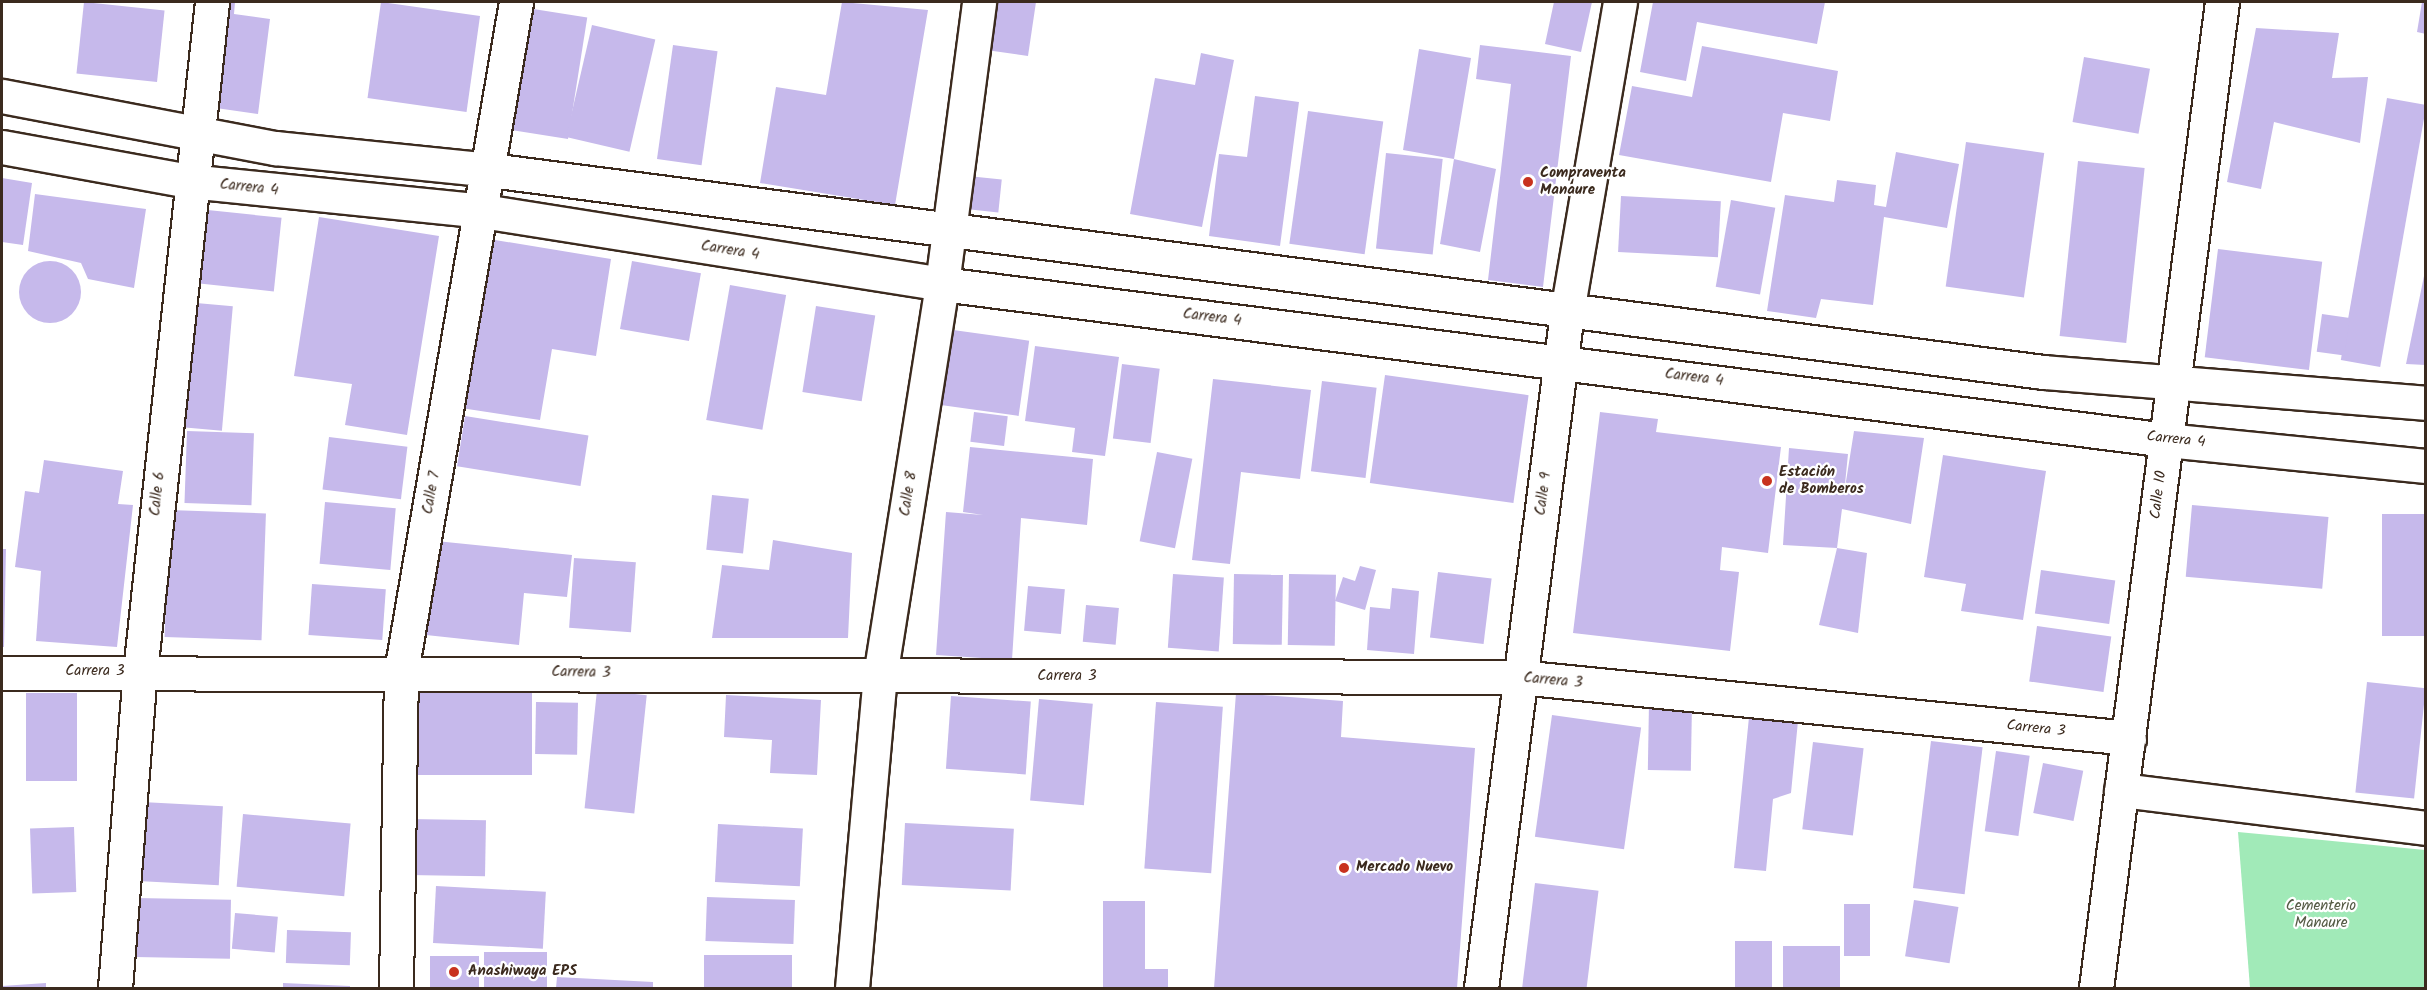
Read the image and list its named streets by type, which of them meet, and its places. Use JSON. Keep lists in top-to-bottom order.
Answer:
{
  "streets": {
    "street": [
      "Carrera 4",
      "Calle 7",
      "Calle 6",
      "Calle 8",
      "Calle 9",
      "Calle 10",
      "Carrera 3"
    ]
  },
  "crossings": [
    ["Carrera 4", "Calle 7"],
    ["Carrera 4", "Calle 6"],
    ["Carrera 4", "Calle 8"],
    ["Carrera 4", "Calle 9"],
    ["Carrera 4", "Calle 10"],
    ["Calle 7", "Carrera 3"],
    ["Calle 6", "Carrera 3"],
    ["Calle 8", "Carrera 3"],
    ["Calle 9", "Carrera 3"],
    ["Calle 10", "Carrera 3"]
  ],
  "parks": ["Cementerio Manaure"],
  "places": [
    "Compraventa Manaure",
    "Estación de Bomberos",
    "Mercado Nuevo",
    "Anashiwaya EPS"
  ]
}
